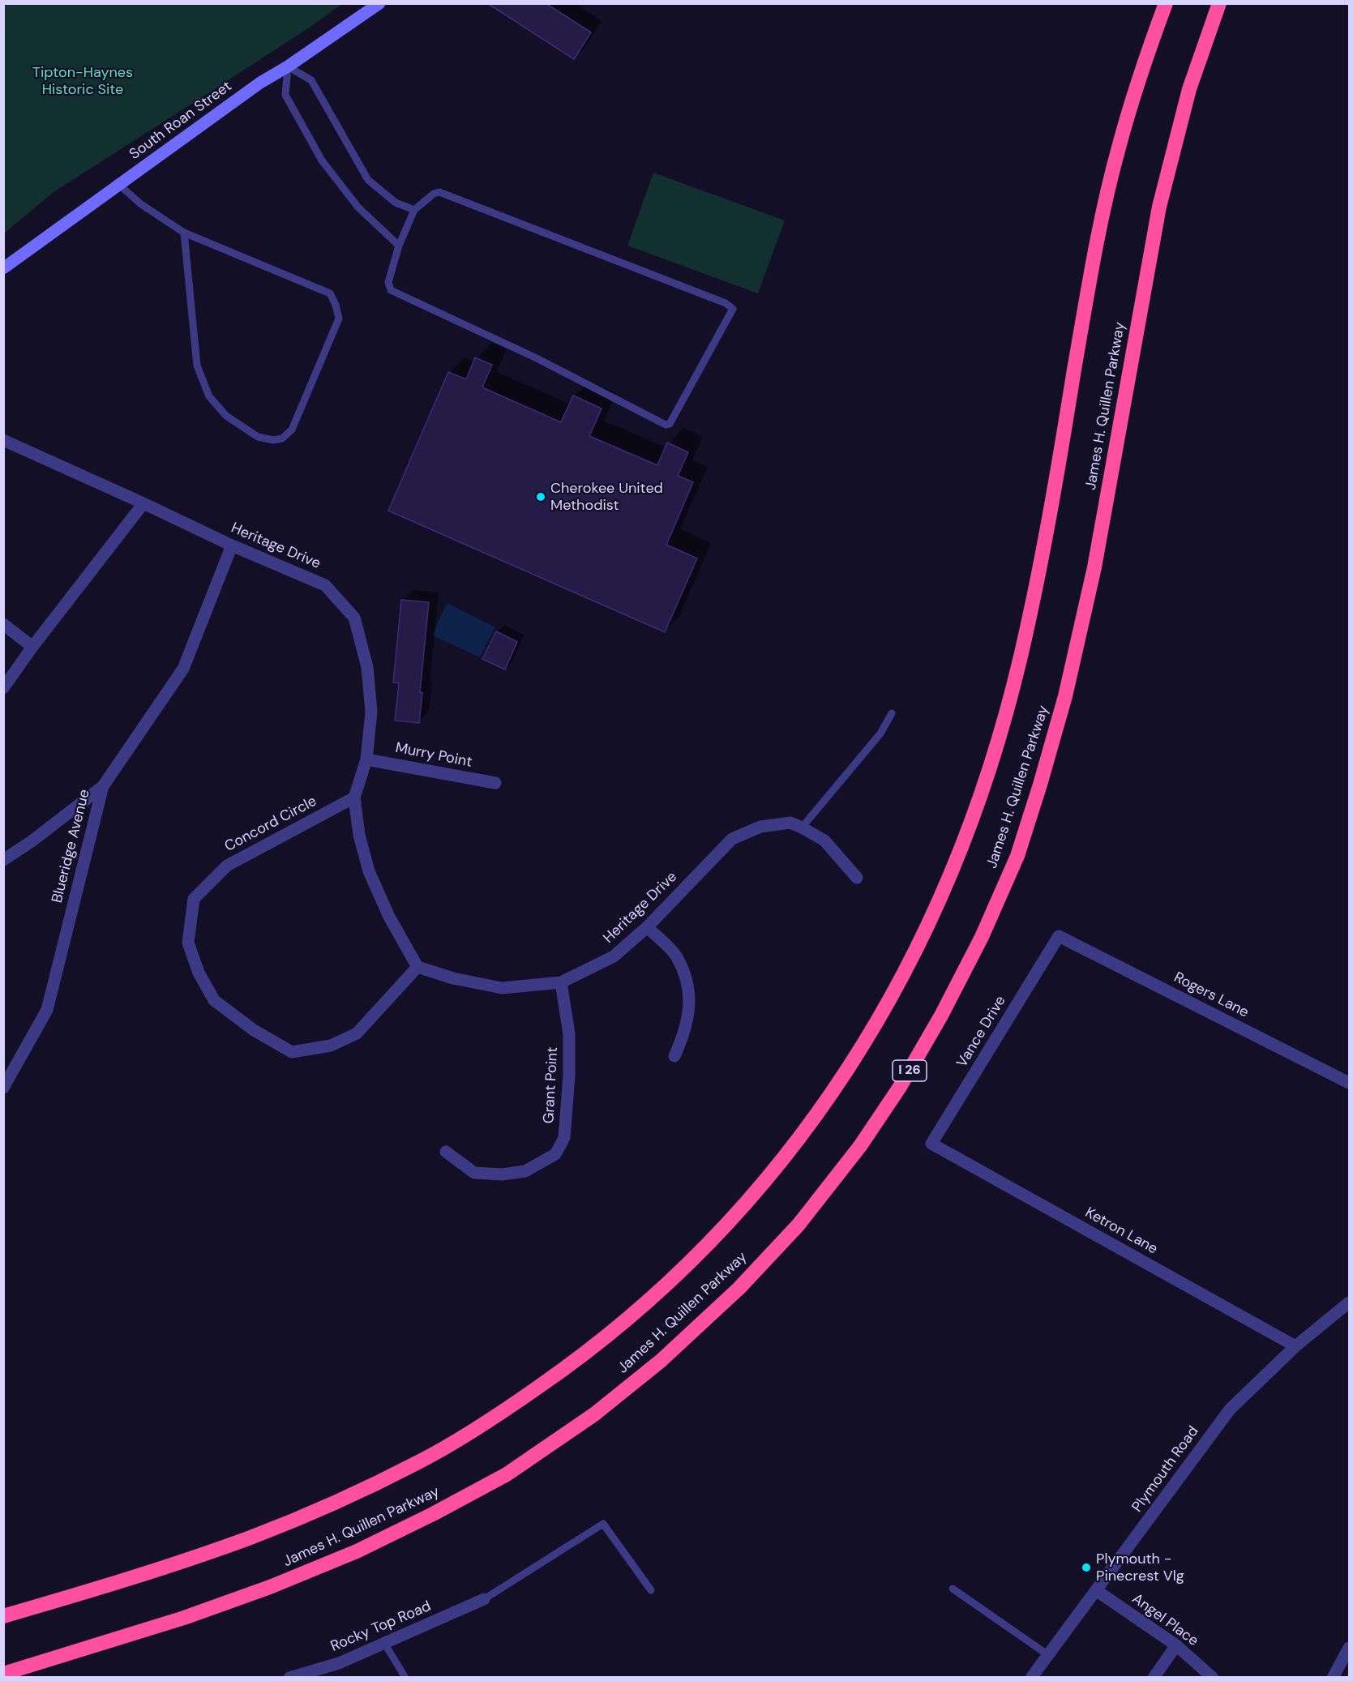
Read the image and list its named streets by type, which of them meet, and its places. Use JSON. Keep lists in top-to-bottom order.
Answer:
{
  "streets": {
    "highway": ["James H. Quillen Parkway", "I 26"],
    "main road": ["South Roan Street"],
    "street": [
      "Heritage Drive",
      "Murry Point",
      "Concord Circle",
      "Blueridge Avenue",
      "Rogers Lane",
      "Vance Drive",
      "Grant Point",
      "Ketron Lane",
      "Plymouth Road",
      "Angel Place",
      "Rocky Top Road"
    ]
  },
  "crossings": [
    ["Heritage Drive", "Murry Point"],
    ["Heritage Drive", "Concord Circle"],
    ["Heritage Drive", "Blueridge Avenue"],
    ["Heritage Drive", "Grant Point"],
    ["Rogers Lane", "Vance Drive"],
    ["Vance Drive", "Ketron Lane"],
    ["Ketron Lane", "Plymouth Road"],
    ["Plymouth Road", "Angel Place"]
  ],
  "parks": ["Tipton-Haynes Historic Site"],
  "places": ["Cherokee United Methodist", "Plymouth - Pinecrest Vlg"]
}
